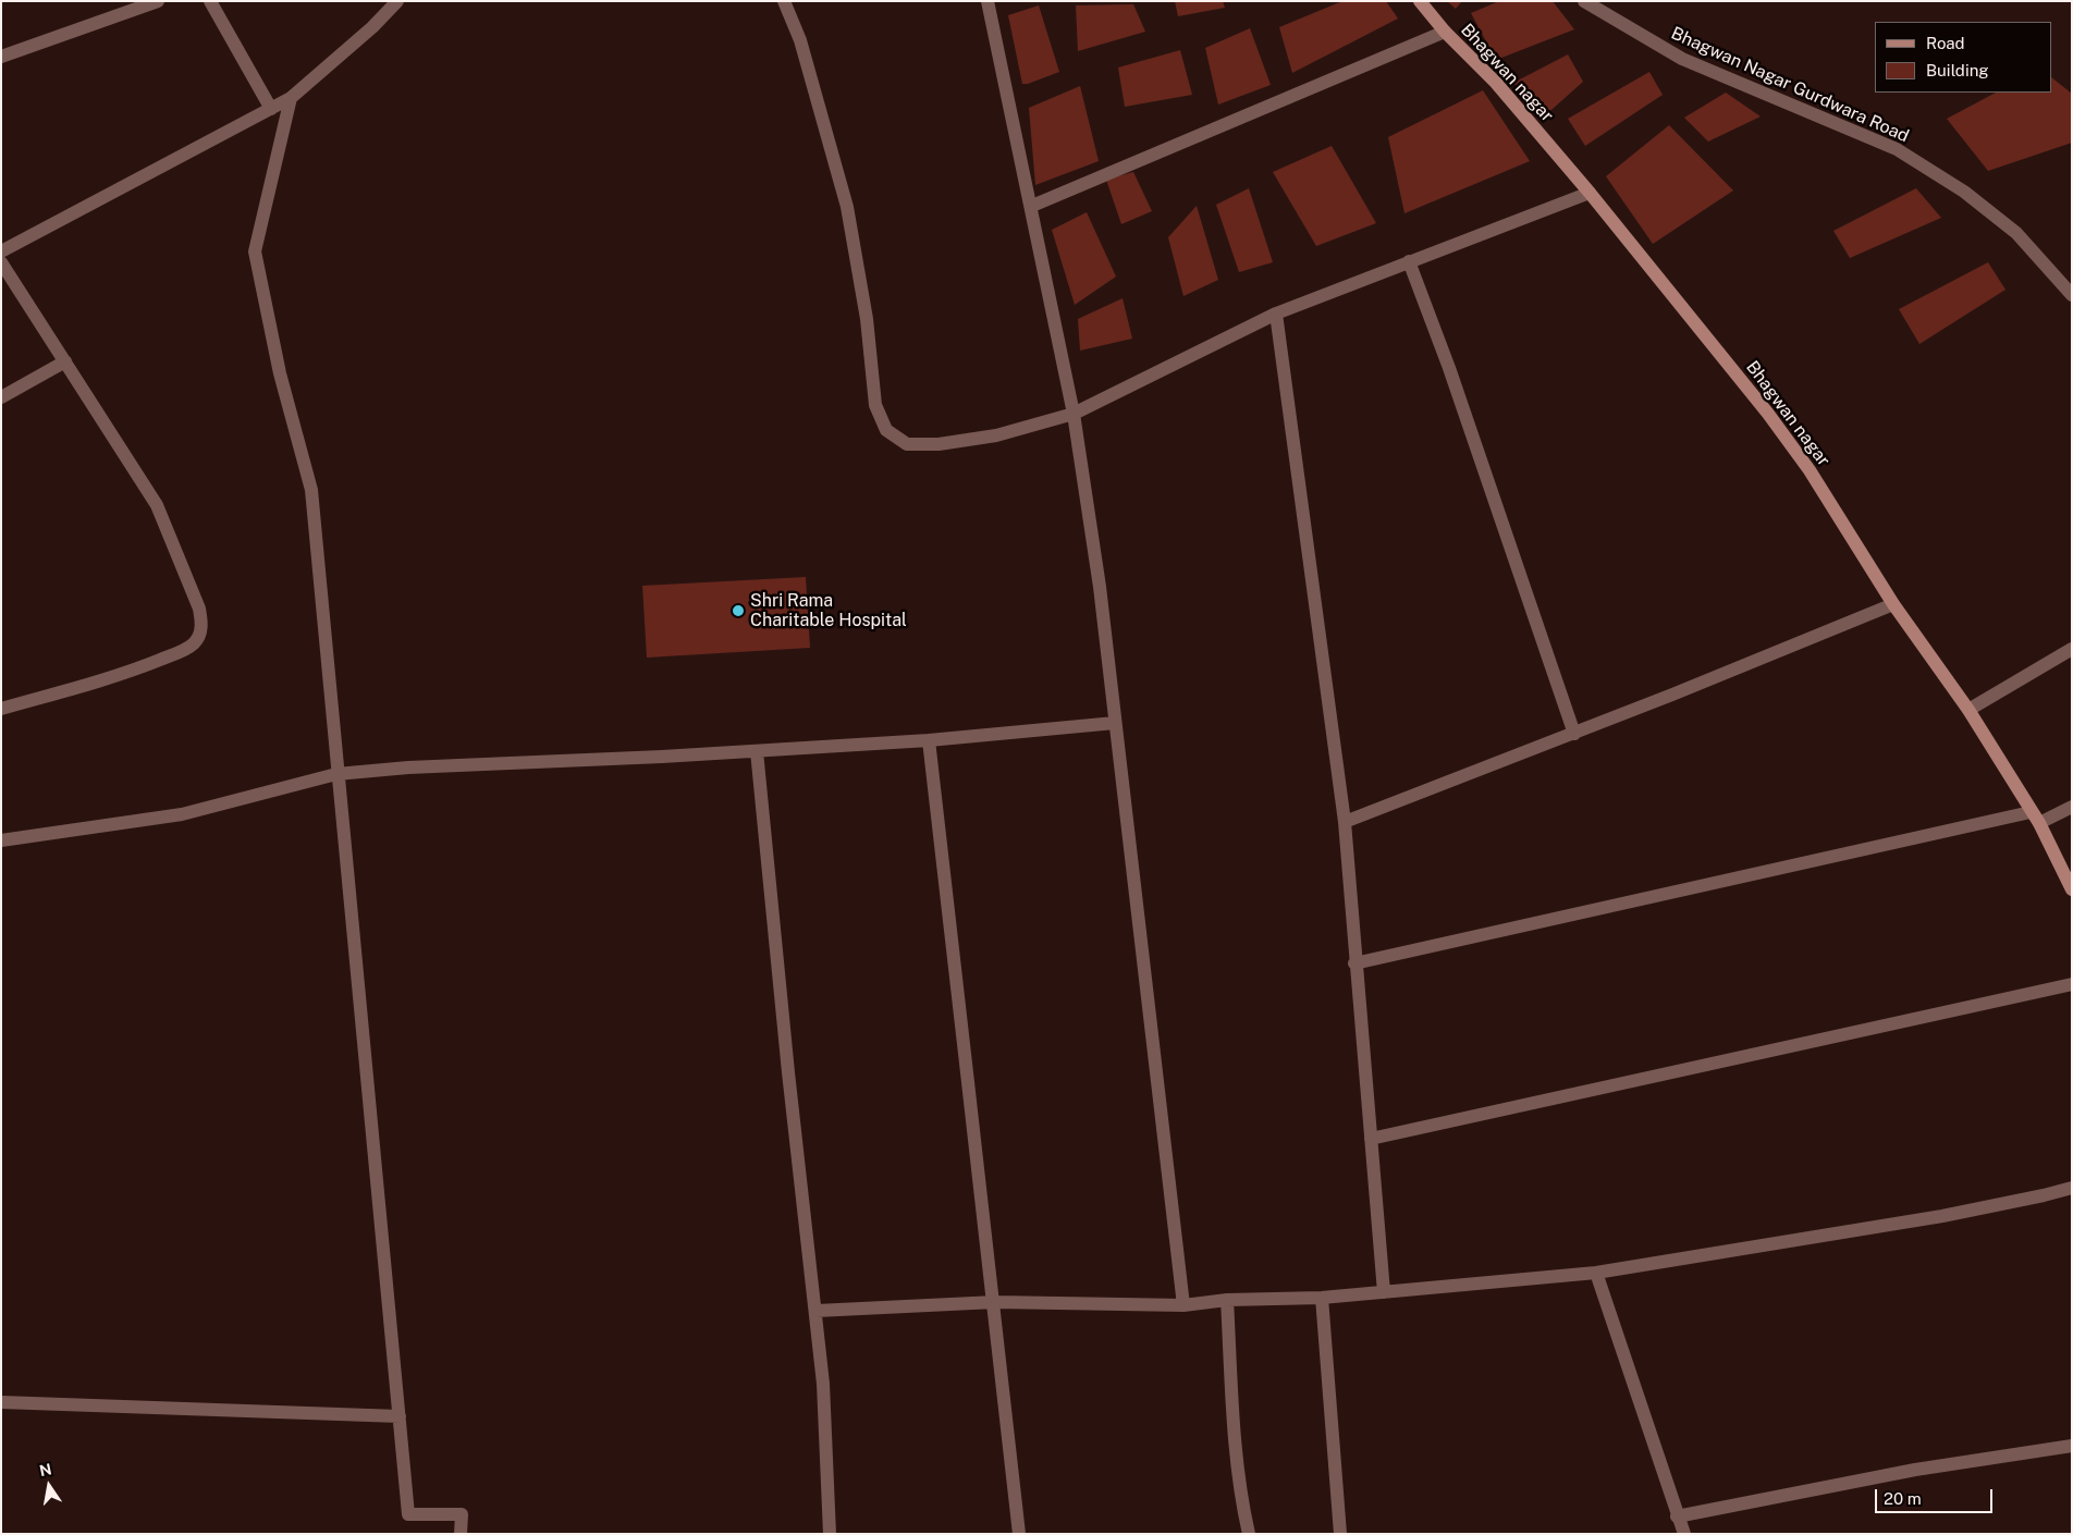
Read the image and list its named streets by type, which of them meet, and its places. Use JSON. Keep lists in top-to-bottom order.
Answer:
{
  "streets": {
    "street": ["Bhagwan nagar", "Bhagwan Nagar Gurdwara Road"]
  },
  "places": ["Shri Rama Charitable Hospital"],
  "legend": ["Road", "Building"],
  "scale_bar": "20 m",
  "north": "top"
}
